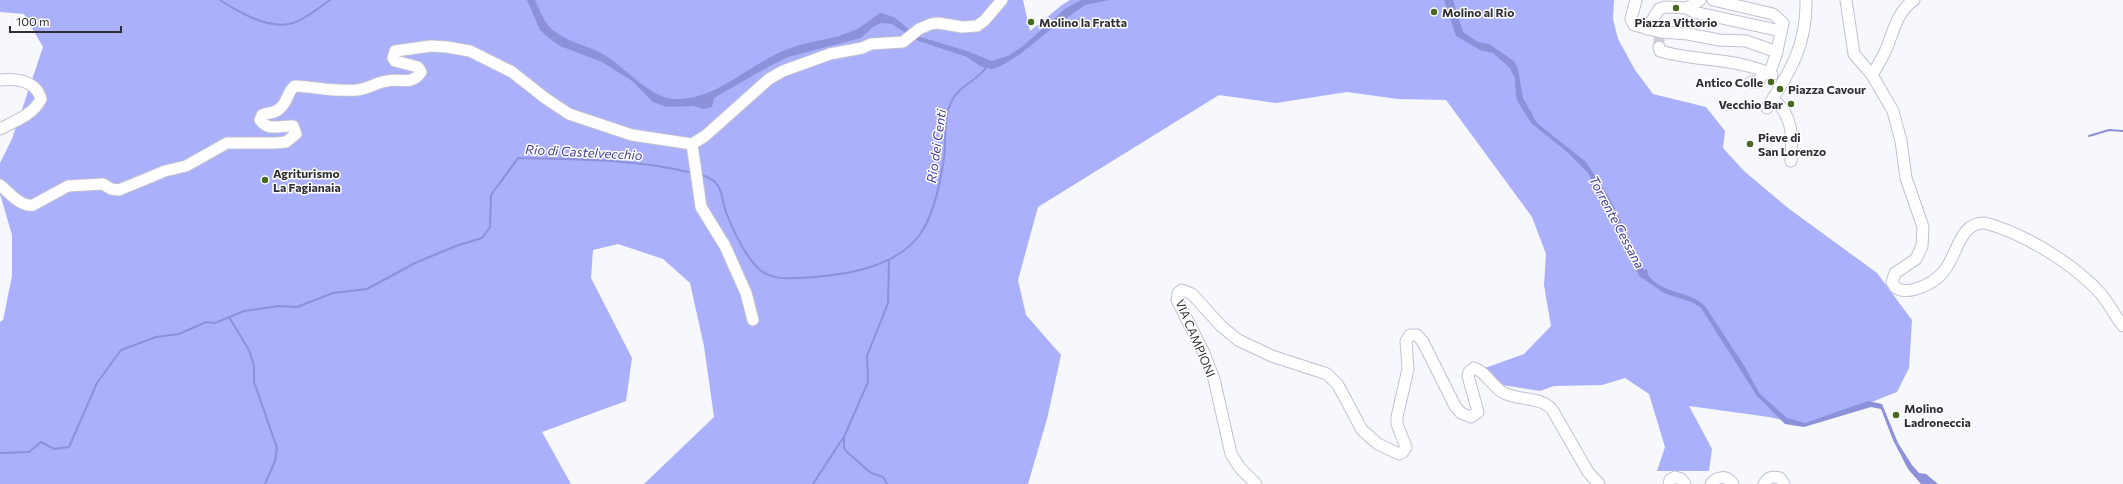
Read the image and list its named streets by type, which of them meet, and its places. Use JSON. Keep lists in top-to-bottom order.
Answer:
{
  "streets": {
    "street": ["VIA CAMPIONI"]
  },
  "water": ["Rio dei Centi", "Rio di Castelvecchio", "Torrente Cessana"],
  "places": [
    "Piazza Vittorio",
    "Molino al Rio",
    "Molino la Fratta",
    "Antico Colle",
    "Piazza Cavour",
    "Vecchio Bar",
    "Pieve di San Lorenzo",
    "Agriturismo La Fagianaia",
    "Molino Ladroneccia"
  ],
  "scale_bar": "100 m"
}
